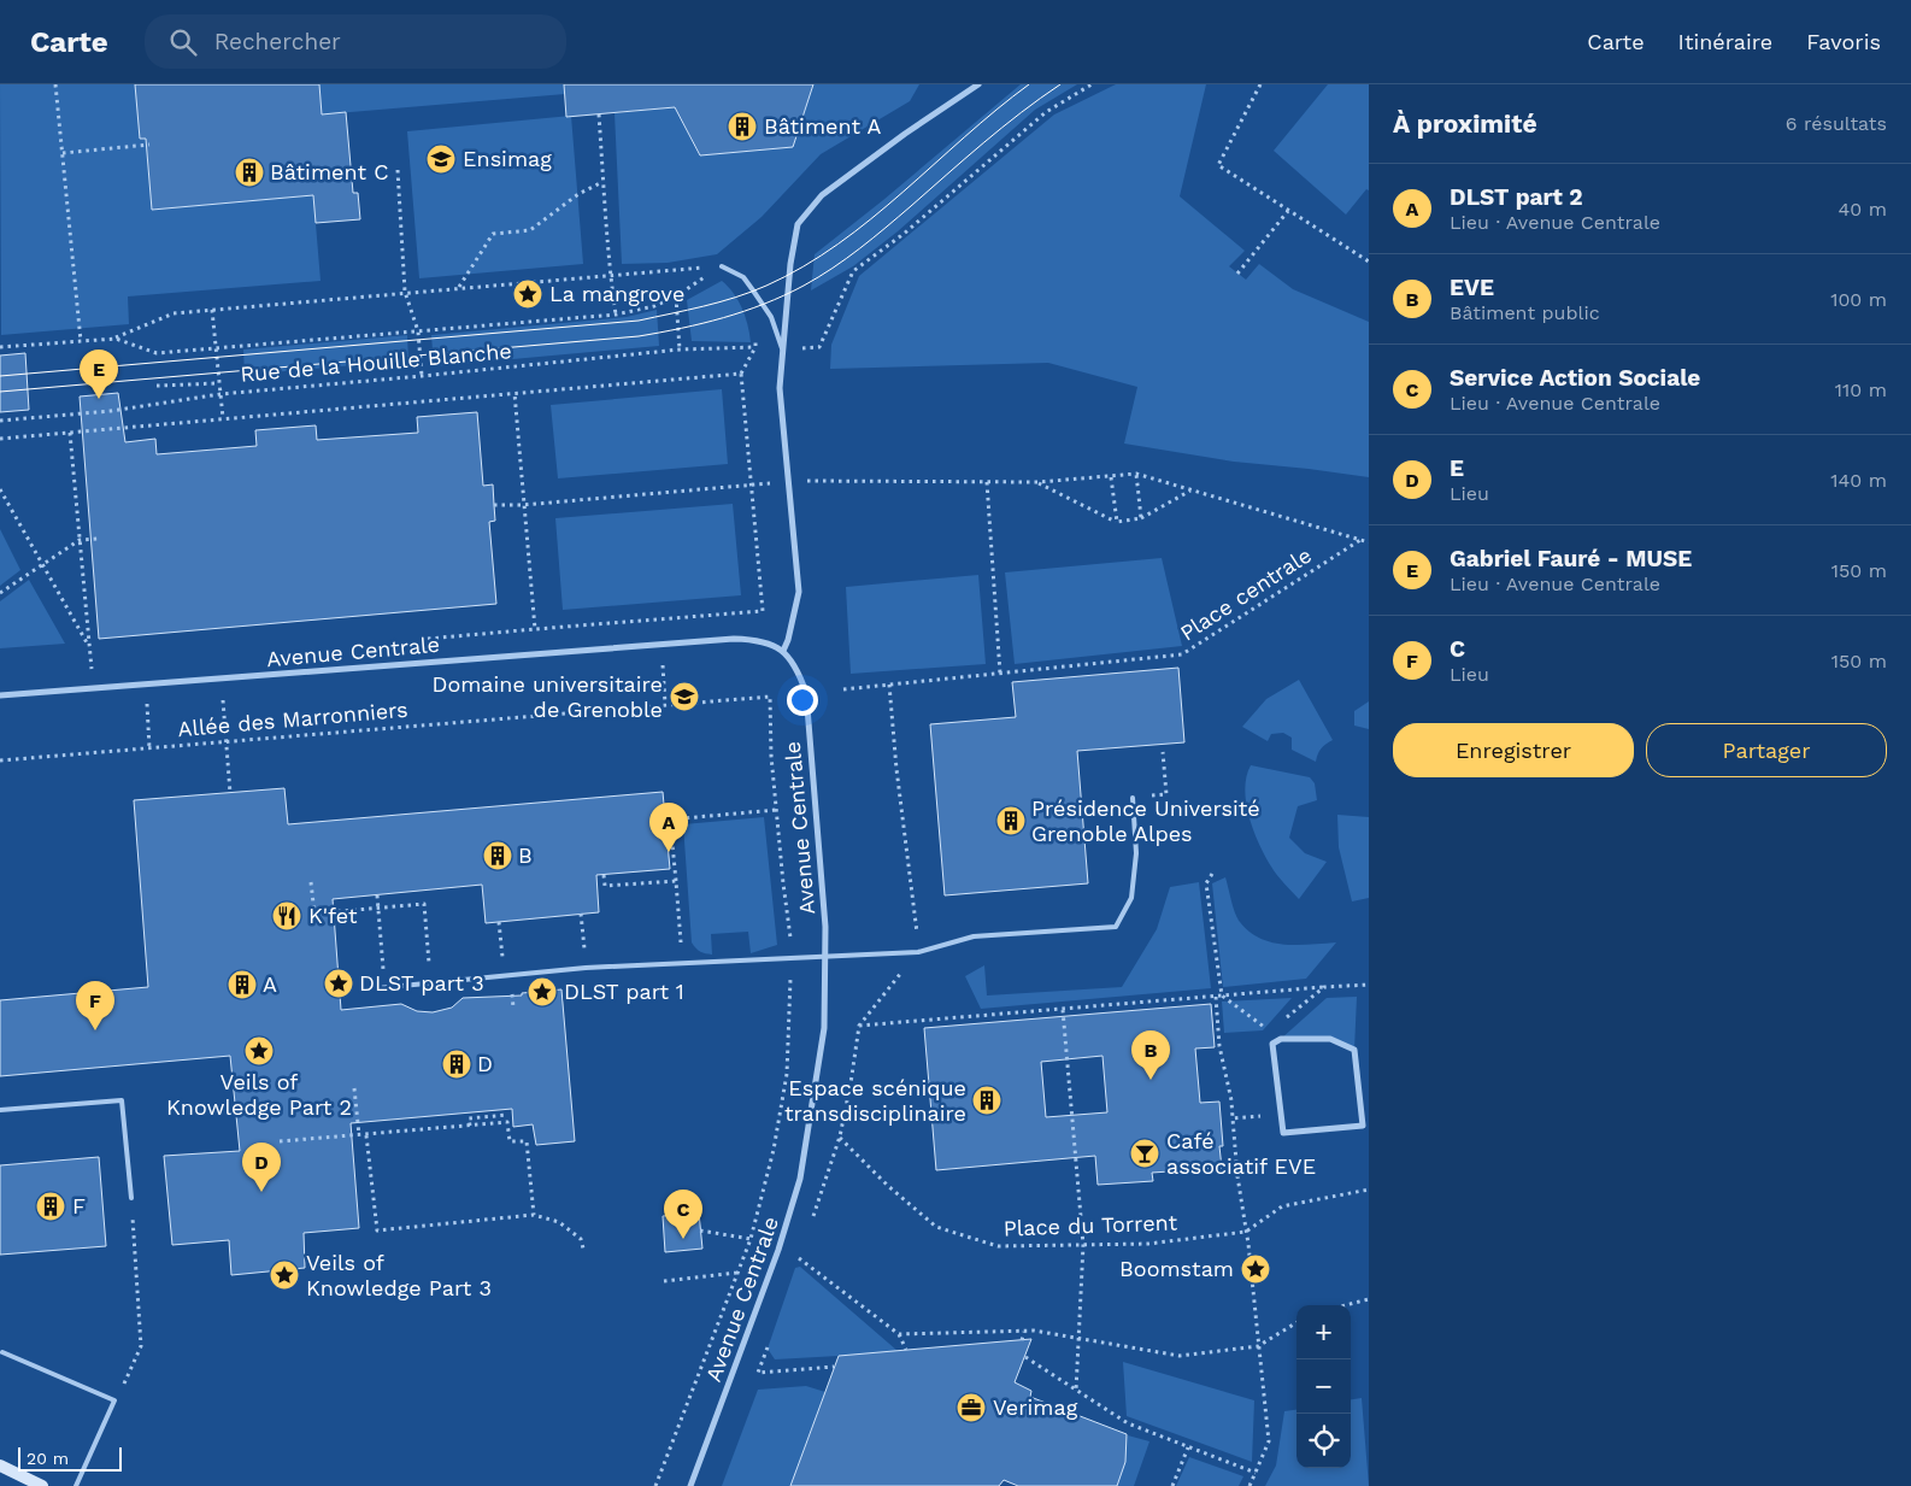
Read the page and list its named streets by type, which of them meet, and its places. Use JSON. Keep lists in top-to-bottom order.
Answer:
{
  "streets": {
    "street": ["Avenue Centrale"],
    "path": [
      "Rue de la Houille Blanche",
      "Place centrale",
      "Allée des Marronniers",
      "Place du Torrent"
    ]
  },
  "places": {
    "building": [
      "Bâtiment A",
      "Bâtiment C",
      "Présidence Université Grenoble Alpes",
      "B",
      "A",
      "D",
      "Espace scénique transdisciplinaire",
      "F"
    ],
    "school or university": ["Ensimag", "Domaine universitaire de Grenoble"],
    "place": [
      "La mangrove",
      "DLST part 3",
      "DLST part 1",
      "Veils of Knowledge Part 2",
      "Boomstam",
      "Veils of Knowledge Part 3"
    ],
    "restaurant": ["K'fet"],
    "bar": ["Café associatif EVE"],
    "office": ["Verimag"]
  },
  "scale_bar": "20 m",
  "page": {
    "header": "Carte",
    "search": "Rechercher",
    "nav": ["Carte", "Itinéraire", "Favoris"],
    "heading": ["À proximité", "6 résultats"],
    "list": [
      {
        "mark": "A",
        "name": "DLST part 2",
        "note": "Lieu · Avenue Centrale",
        "value": "40 m"
      },
      {
        "mark": "B",
        "name": "EVE",
        "note": "Bâtiment public",
        "value": "100 m"
      },
      {
        "mark": "C",
        "name": "Service Action Sociale",
        "note": "Lieu · Avenue Centrale",
        "value": "110 m"
      },
      {
        "mark": "D",
        "name": "E",
        "note": "Lieu",
        "value": "140 m"
      },
      {
        "mark": "E",
        "name": "Gabriel Fauré - MUSE",
        "note": "Lieu · Avenue Centrale",
        "value": "150 m"
      },
      {
        "mark": "F",
        "name": "C",
        "note": "Lieu",
        "value": "150 m"
      }
    ],
    "pins": [
      "E",
      "A",
      "F",
      "B",
      "D",
      "C"
    ],
    "buttons": ["Enregistrer", "Partager"],
    "map_buttons": ["+", "−"],
    "scale": "20 m"
  }
}
